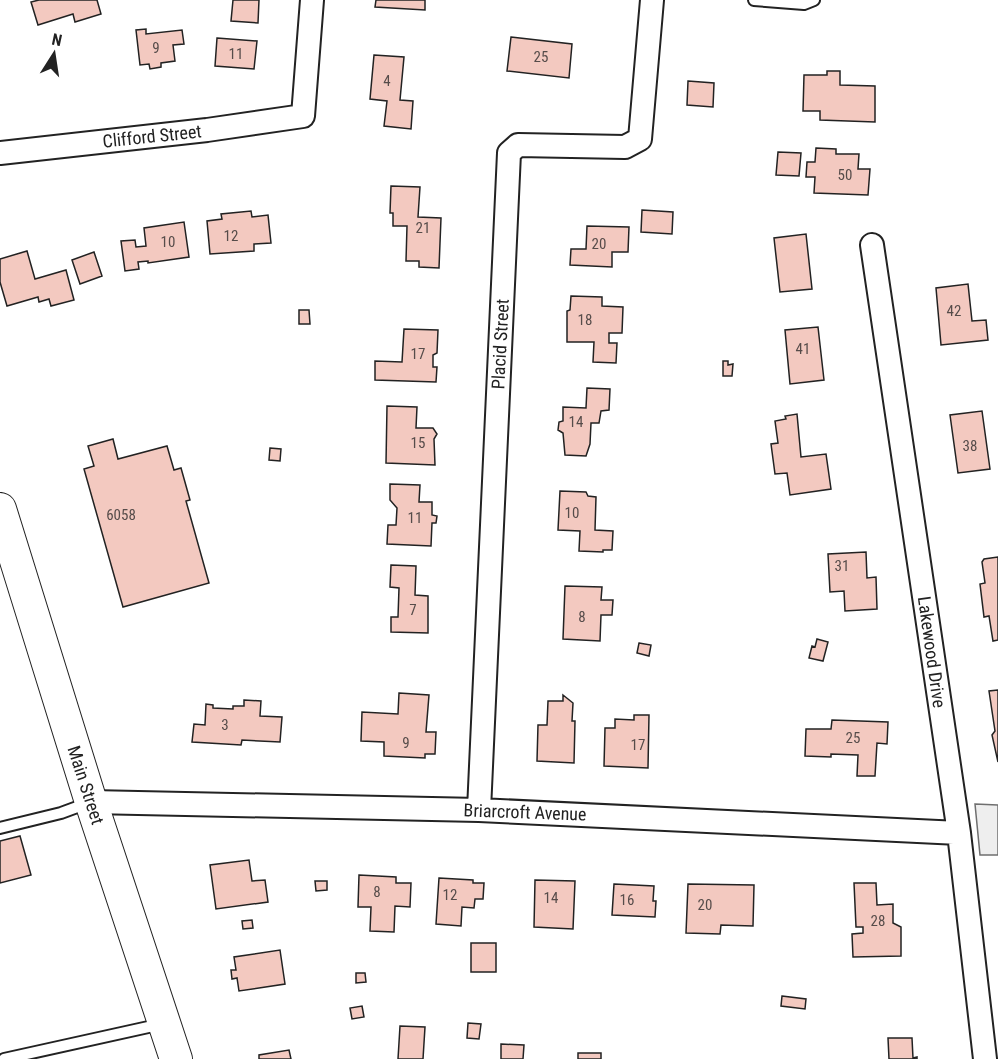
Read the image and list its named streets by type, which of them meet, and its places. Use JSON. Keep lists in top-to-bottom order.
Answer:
{
  "streets": {
    "main road": ["Main Street"],
    "street": [
      "Clifford Street",
      "Placid Street",
      "Lakewood Drive",
      "Briarcroft Avenue"
    ]
  },
  "crossings": [
    ["Placid Street", "Briarcroft Avenue"],
    ["Lakewood Drive", "Briarcroft Avenue"],
    ["Main Street", "Briarcroft Avenue"]
  ],
  "house_numbers": [
    "9",
    "11",
    "25",
    "4",
    "50",
    "21",
    "12",
    "10",
    "20",
    "42",
    "18",
    "41",
    "17",
    "14",
    "15",
    "38",
    "10",
    "6058",
    "11",
    "31",
    "7",
    "8",
    "3",
    "25",
    "9",
    "17",
    "8",
    "12",
    "14",
    "16",
    "20",
    "28"
  ],
  "north": "top"
}
